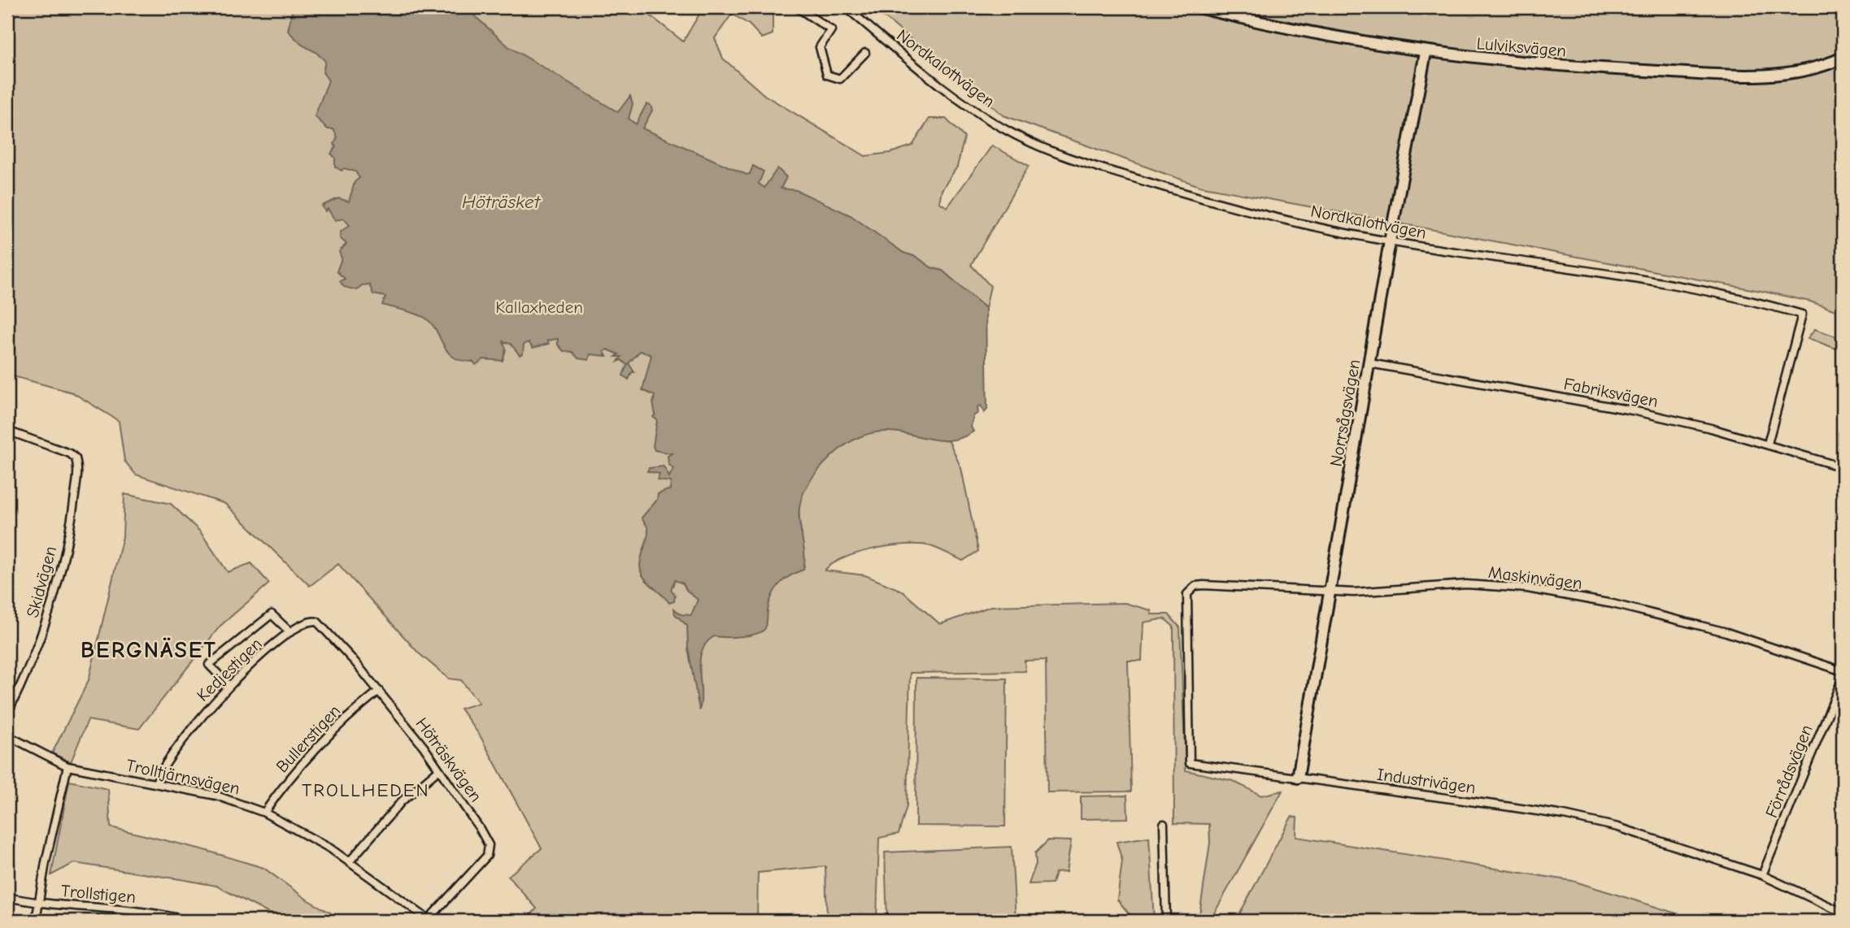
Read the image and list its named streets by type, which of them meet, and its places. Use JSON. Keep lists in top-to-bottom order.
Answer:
{
  "streets": {
    "street": [
      "Lulviksvägen",
      "Nordkalottvägen",
      "Fabriksvägen",
      "Norrsågsvägen",
      "Maskinvägen",
      "Skidvägen",
      "Kedjestigen",
      "Bullerstigen",
      "Höträskvägen",
      "Förrådsvägen",
      "Trolltjärnsvägen",
      "Industrivägen",
      "Trollstigen"
    ]
  },
  "crossings": [
    ["Lulviksvägen", "Norrsågsvägen"],
    ["Nordkalottvägen", "Fabriksvägen"],
    ["Nordkalottvägen", "Norrsågsvägen"],
    ["Fabriksvägen", "Norrsågsvägen"],
    ["Norrsågsvägen", "Maskinvägen"],
    ["Norrsågsvägen", "Industrivägen"],
    ["Maskinvägen", "Industrivägen"],
    ["Kedjestigen", "Höträskvägen"],
    ["Kedjestigen", "Trolltjärnsvägen"],
    ["Bullerstigen", "Höträskvägen"],
    ["Bullerstigen", "Trolltjärnsvägen"],
    ["Höträskvägen", "Trolltjärnsvägen"],
    ["Förrådsvägen", "Industrivägen"]
  ],
  "districts": ["BERGNÄSET", "TROLLHEDEN"],
  "water": ["Höträsket"],
  "parks": ["Kallaxheden"]
}
